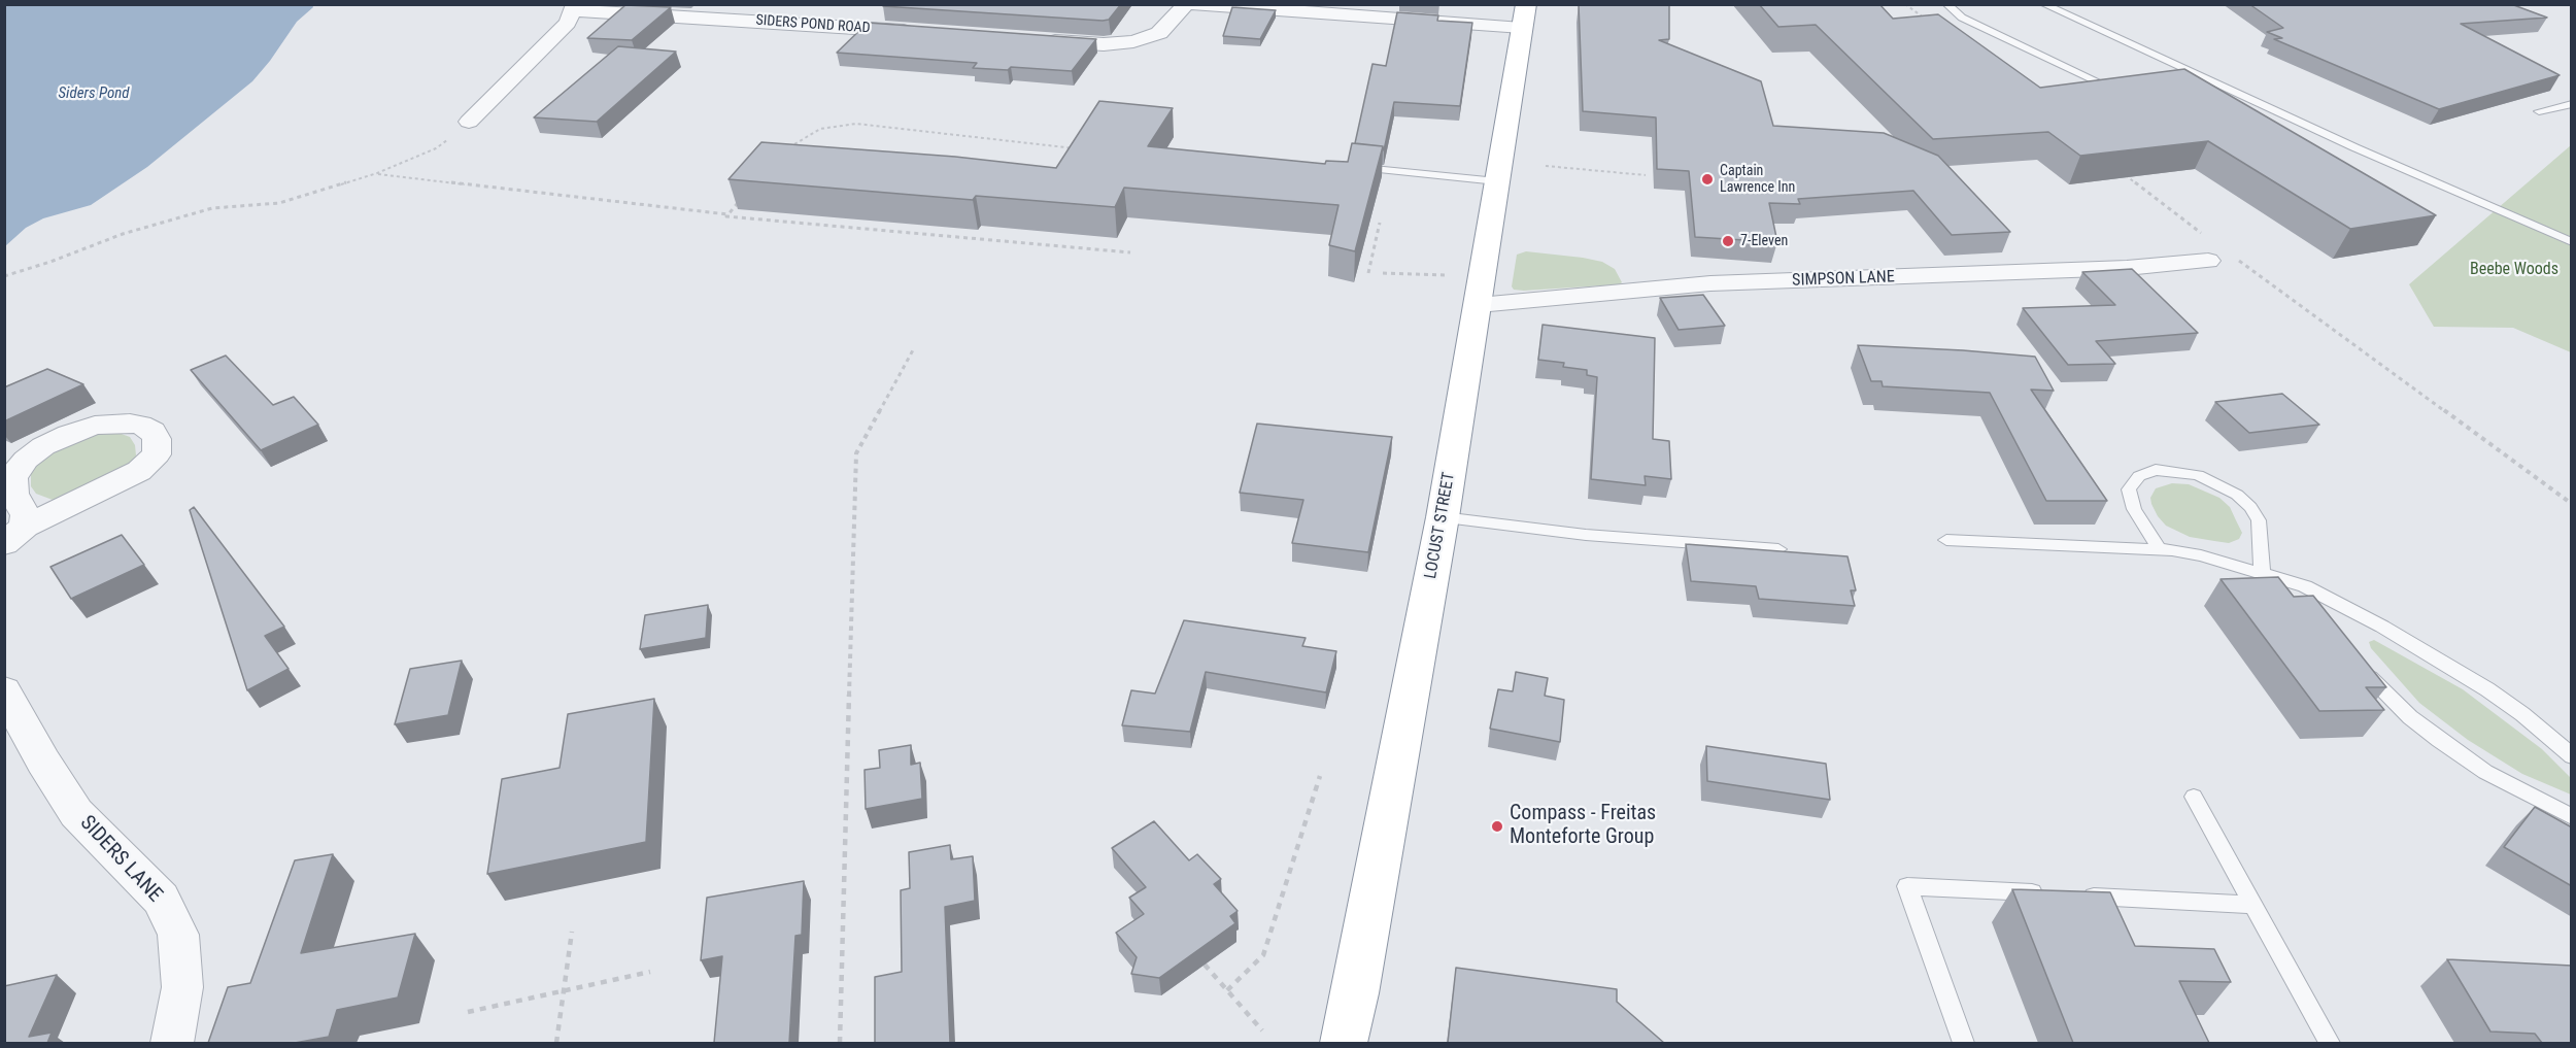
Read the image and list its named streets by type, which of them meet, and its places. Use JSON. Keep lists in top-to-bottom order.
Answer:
{
  "streets": {
    "highway": ["LOCUST STREET"],
    "street": ["SIDERS POND ROAD", "SIMPSON LANE", "SIDERS LANE"]
  },
  "crossings": [
    ["SIMPSON LANE", "LOCUST STREET"]
  ],
  "water": ["Siders Pond"],
  "parks": ["Beebe Woods"],
  "places": ["Captain Lawrence Inn", "7-Eleven", "Compass - Freitas Monteforte Group"]
}
